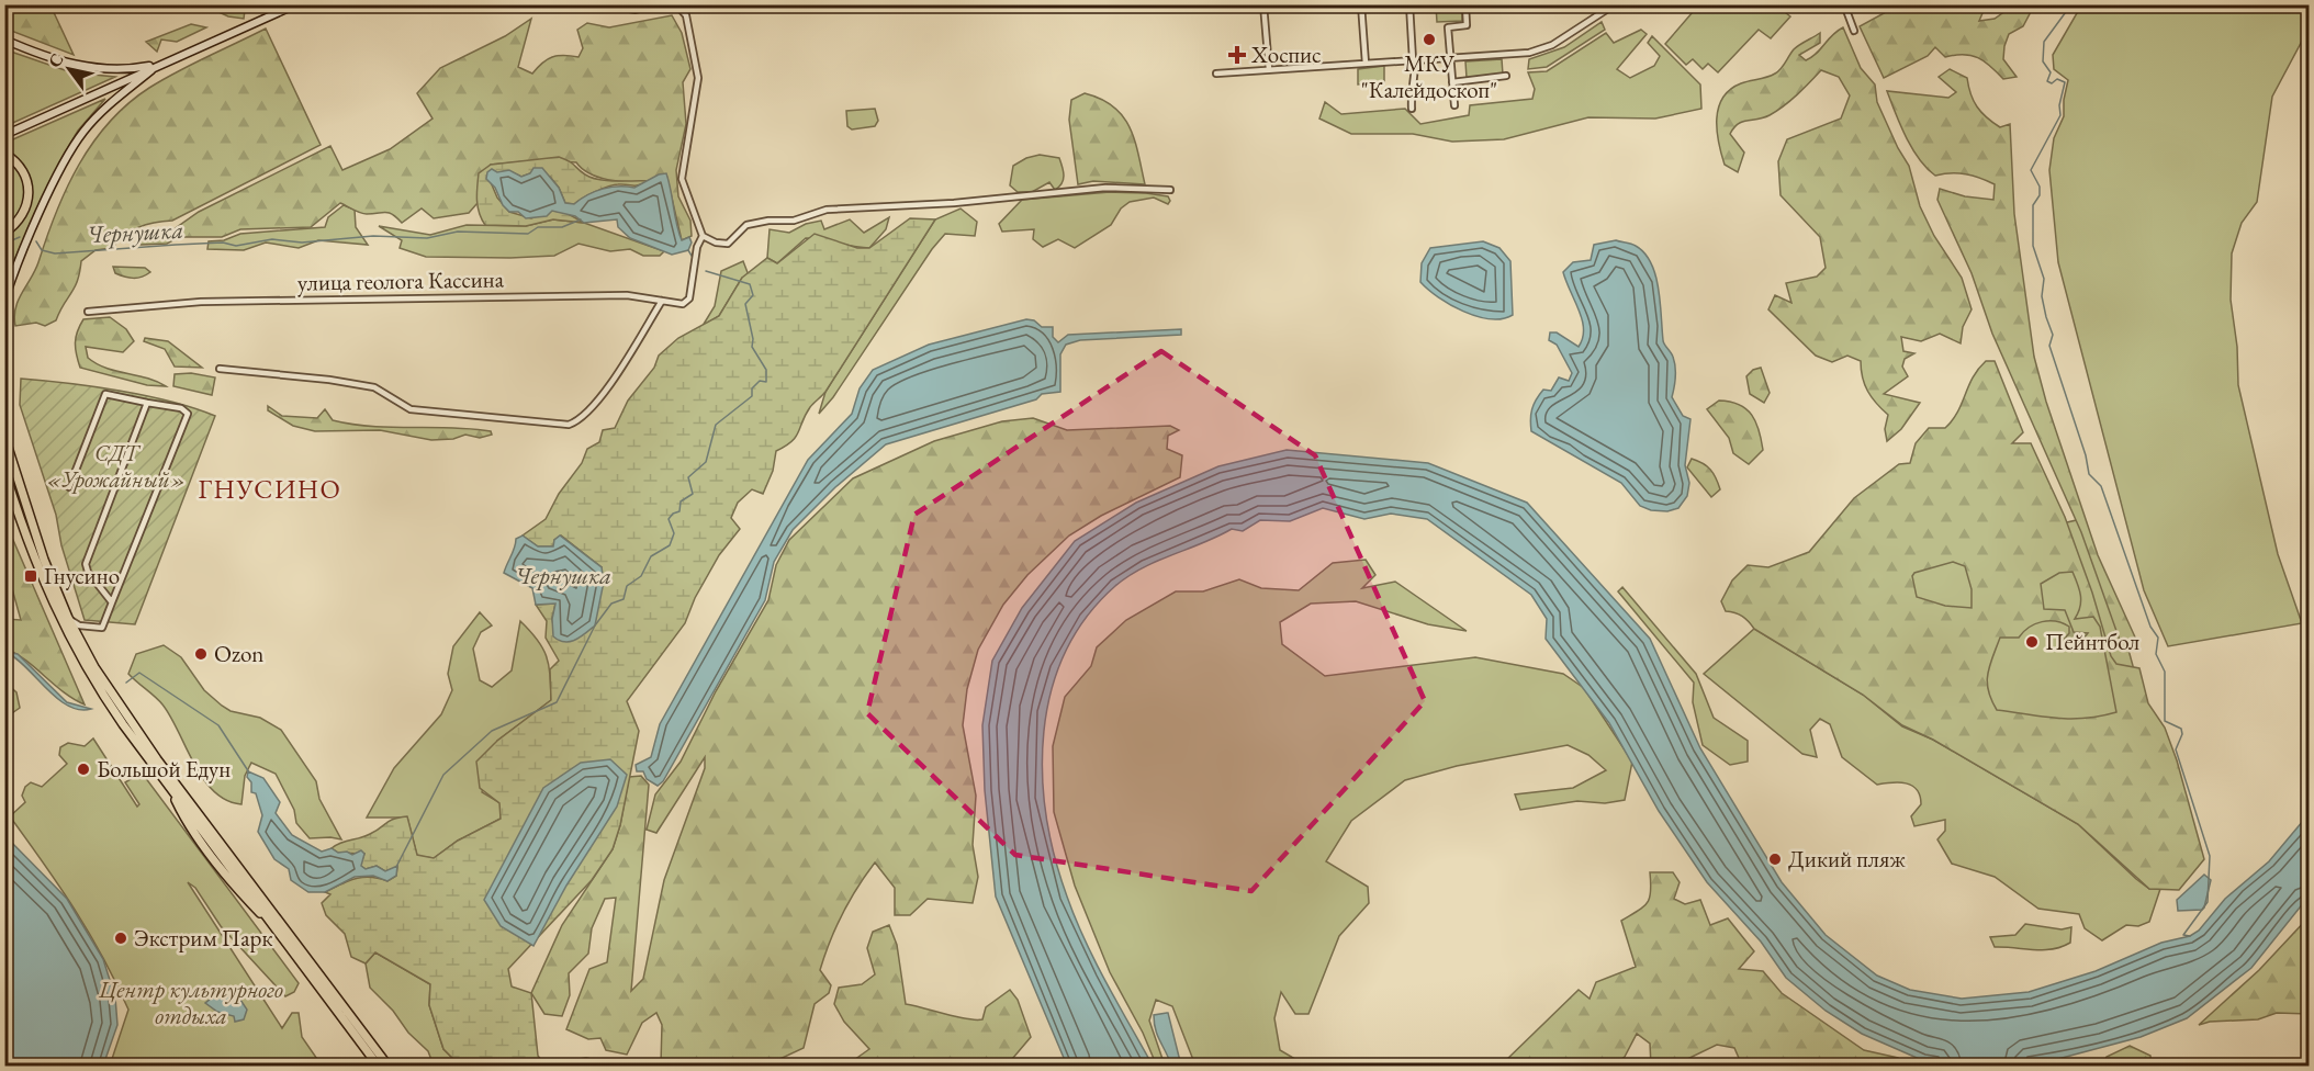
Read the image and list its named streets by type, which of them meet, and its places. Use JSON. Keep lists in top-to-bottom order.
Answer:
{
  "streets": {
    "street": ["улица геолога Кассина"]
  },
  "districts": ["ГНУСИНО"],
  "water": ["Чернушка"],
  "parks": ["СДТ «Урожайный»", "Центр культурного отдыха"],
  "places": {
    "other": [
      "МКУ \"Калейдоскоп\"",
      "Пейнтбол",
      "Ozon",
      "Большой Едун",
      "Дикий пляж",
      "Экстрим Парк"
    ],
    "health": ["Хоспис"],
    "transit": ["Гнусино"]
  },
  "north": "top left"
}
